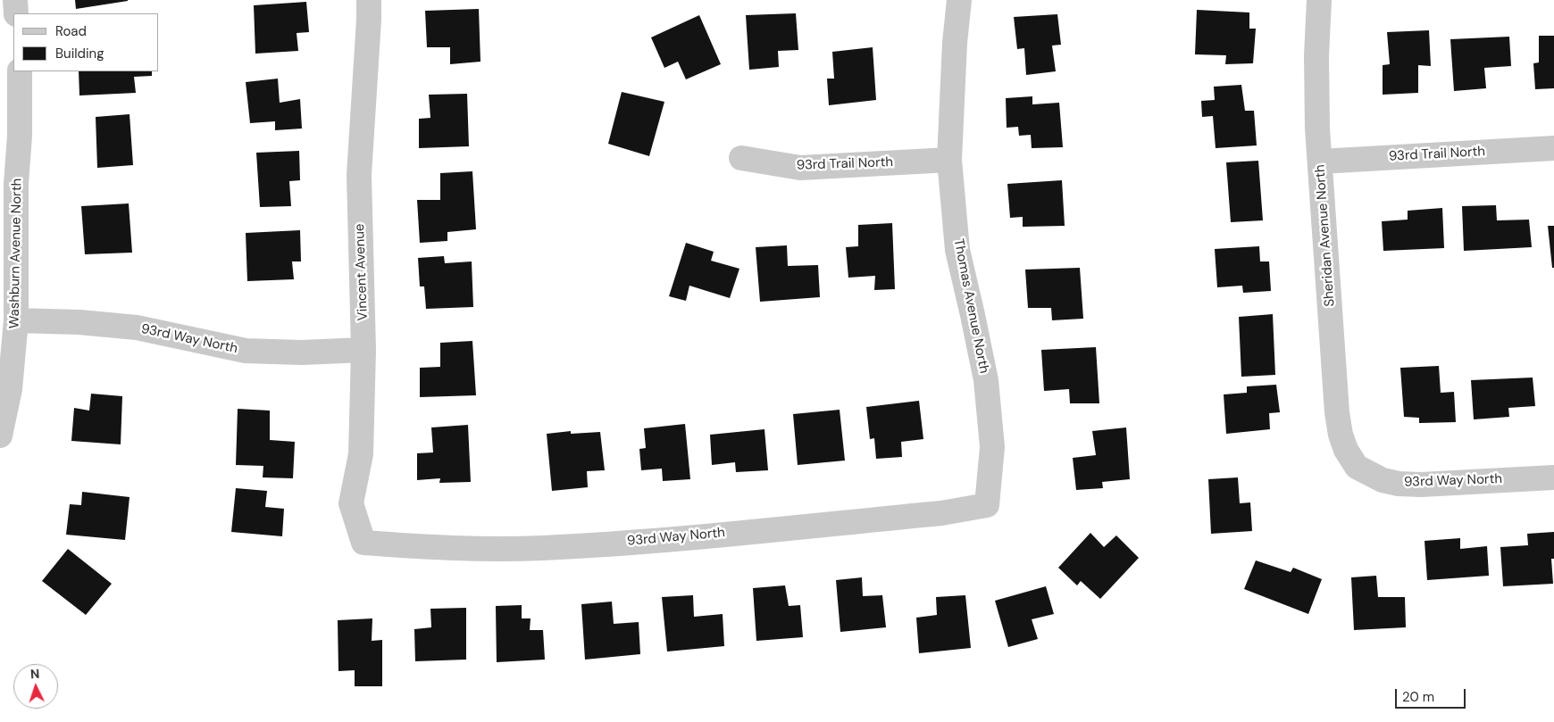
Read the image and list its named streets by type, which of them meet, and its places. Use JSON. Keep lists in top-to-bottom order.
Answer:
{
  "streets": {
    "street": [
      "93rd Trail North",
      "Sheridan Avenue North",
      "Washburn Avenue North",
      "Vincent Avenue",
      "Thomas Avenue North",
      "93rd Way North"
    ]
  },
  "crossings": [
    ["93rd Trail North", "Sheridan Avenue North"],
    ["93rd Trail North", "Thomas Avenue North"],
    ["Sheridan Avenue North", "93rd Way North"],
    ["Washburn Avenue North", "93rd Way North"],
    ["Vincent Avenue", "93rd Way North"],
    ["Thomas Avenue North", "93rd Way North"]
  ],
  "legend": ["Road", "Building"],
  "scale_bar": "20 m",
  "north": "top"
}
